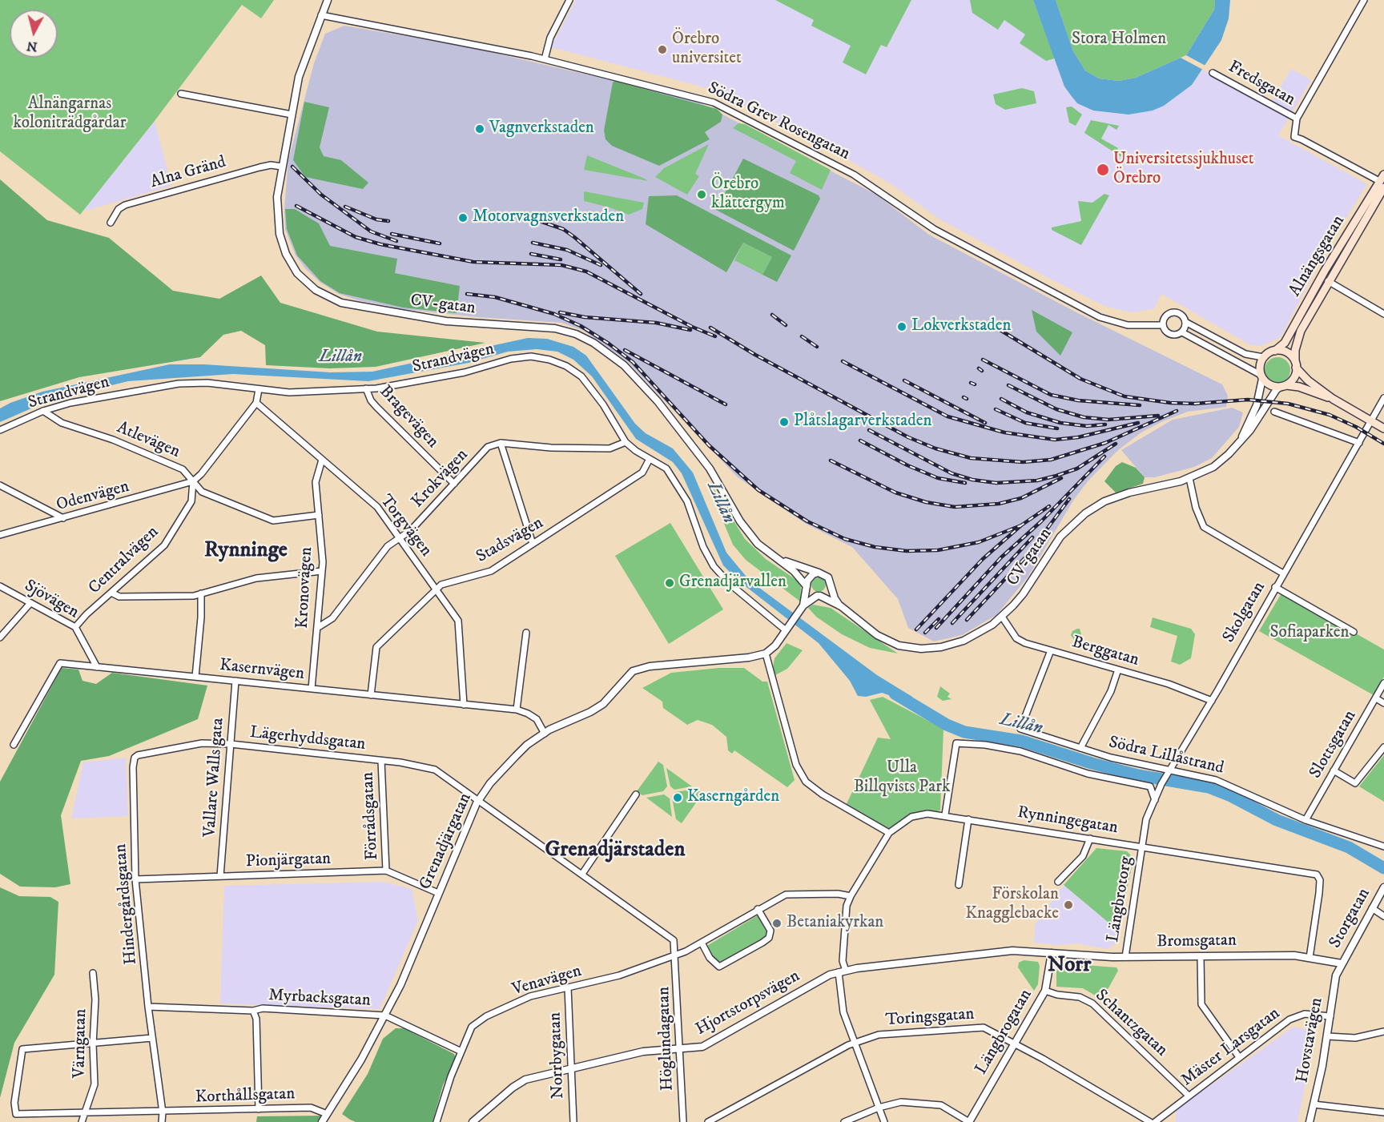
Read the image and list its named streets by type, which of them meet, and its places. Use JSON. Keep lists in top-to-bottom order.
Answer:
{
  "streets": {
    "main road": ["Alnängsgatan"],
    "street": [
      "Fredsgatan",
      "Södra Grev Rosengatan",
      "Alna Gränd",
      "CV-gatan",
      "Strandvägen",
      "Bragevägen",
      "Atlevägen",
      "Krokvägen",
      "Odenvägen",
      "Torgvägen",
      "Stadsvägen",
      "Centralvägen",
      "Kronovägen",
      "Sjövägen",
      "Skolgatan",
      "Berggatan",
      "Kasernvägen",
      "Lägerhyddsgatan",
      "Slottsgatan",
      "Södra Lillåstrand",
      "Vallare Walls gata",
      "Förrådsgatan",
      "Rynningegatan",
      "Grenadjärgatan",
      "Pionjärgatan",
      "Längbrotorg",
      "Hindergårdsgatan",
      "Storgatan",
      "Bromsgatan",
      "Venavägen",
      "Myrbacksgatan",
      "Hjortstorpsvägen",
      "Toringsgatan",
      "Schantzgatan",
      "Längbrogatan",
      "Höglundagatan",
      "Hovstavägen",
      "Värngatan",
      "Mäster Larsgatan",
      "Norrbygatan",
      "Korthållsgatan"
    ]
  },
  "crossings": [
    ["Fredsgatan", "Alnängsgatan"],
    ["Södra Grev Rosengatan", "CV-gatan"],
    ["Alna Gränd", "CV-gatan"],
    ["Alnängsgatan", "CV-gatan"],
    ["CV-gatan", "Berggatan"],
    ["Strandvägen", "Bragevägen"],
    ["Strandvägen", "Atlevägen"],
    ["Strandvägen", "Stadsvägen"],
    ["Bragevägen", "Krokvägen"],
    ["Atlevägen", "Odenvägen"],
    ["Atlevägen", "Centralvägen"],
    ["Atlevägen", "Kronovägen"],
    ["Krokvägen", "Torgvägen"],
    ["Krokvägen", "Kronovägen"],
    ["Odenvägen", "Centralvägen"],
    ["Torgvägen", "Stadsvägen"],
    ["Torgvägen", "Kronovägen"],
    ["Torgvägen", "Kasernvägen"],
    ["Stadsvägen", "Kasernvägen"],
    ["Centralvägen", "Sjövägen"],
    ["Kronovägen", "Kasernvägen"],
    ["Sjövägen", "Kasernvägen"],
    ["Skolgatan", "Berggatan"],
    ["Skolgatan", "Södra Lillåstrand"],
    ["Skolgatan", "Rynningegatan"],
    ["Skolgatan", "Längbrotorg"],
    ["Berggatan", "Södra Lillåstrand"],
    ["Kasernvägen", "Vallare Walls gata"],
    ["Kasernvägen", "Grenadjärgatan"],
    ["Lägerhyddsgatan", "Vallare Walls gata"],
    ["Lägerhyddsgatan", "Förrådsgatan"],
    ["Lägerhyddsgatan", "Grenadjärgatan"],
    ["Lägerhyddsgatan", "Hindergårdsgatan"],
    ["Lägerhyddsgatan", "Venavägen"],
    ["Lägerhyddsgatan", "Höglundagatan"],
    ["Slottsgatan", "Södra Lillåstrand"],
    ["Vallare Walls gata", "Pionjärgatan"],
    ["Förrådsgatan", "Pionjärgatan"],
    ["Rynningegatan", "Längbrotorg"],
    ["Rynningegatan", "Bromsgatan"],
    ["Rynningegatan", "Venavägen"],
    ["Rynningegatan", "Hjortstorpsvägen"],
    ["Rynningegatan", "Toringsgatan"],
    ["Grenadjärgatan", "Pionjärgatan"],
    ["Grenadjärgatan", "Myrbacksgatan"],
    ["Grenadjärgatan", "Korthållsgatan"],
    ["Pionjärgatan", "Hindergårdsgatan"],
    ["Längbrotorg", "Bromsgatan"],
    ["Hindergårdsgatan", "Myrbacksgatan"],
    ["Hindergårdsgatan", "Korthållsgatan"],
    ["Storgatan", "Bromsgatan"],
    ["Storgatan", "Hovstavägen"],
    ["Bromsgatan", "Hjortstorpsvägen"],
    ["Bromsgatan", "Längbrogatan"],
    ["Bromsgatan", "Hovstavägen"],
    ["Venavägen", "Höglundagatan"],
    ["Venavägen", "Norrbygatan"],
    ["Myrbacksgatan", "Korthållsgatan"],
    ["Hjortstorpsvägen", "Längbrogatan"],
    ["Hjortstorpsvägen", "Höglundagatan"],
    ["Hjortstorpsvägen", "Norrbygatan"],
    ["Toringsgatan", "Längbrogatan"],
    ["Schantzgatan", "Längbrogatan"],
    ["Schantzgatan", "Mäster Larsgatan"],
    ["Hovstavägen", "Mäster Larsgatan"]
  ],
  "districts": ["Rynninge", "Grenadjärstaden", "Norr"],
  "water": ["Lillån"],
  "parks": [
    "Stora Holmen",
    "Alnängarnas koloniträdgårdar",
    "Sofiaparken",
    "Ulla Billqvists Park"
  ],
  "places": [
    "Örebro universitet",
    "Vagnverkstaden",
    "Universitetssjukhuset Örebro",
    "Örebro klättergym",
    "Motorvagnsverkstaden",
    "Lokverkstaden",
    "Plåtslagarverkstaden",
    "Grenadjärvallen",
    "Kaserngården",
    "Förskolan Knagglebacke",
    "Betaniakyrkan"
  ],
  "north": "bottom"
}
